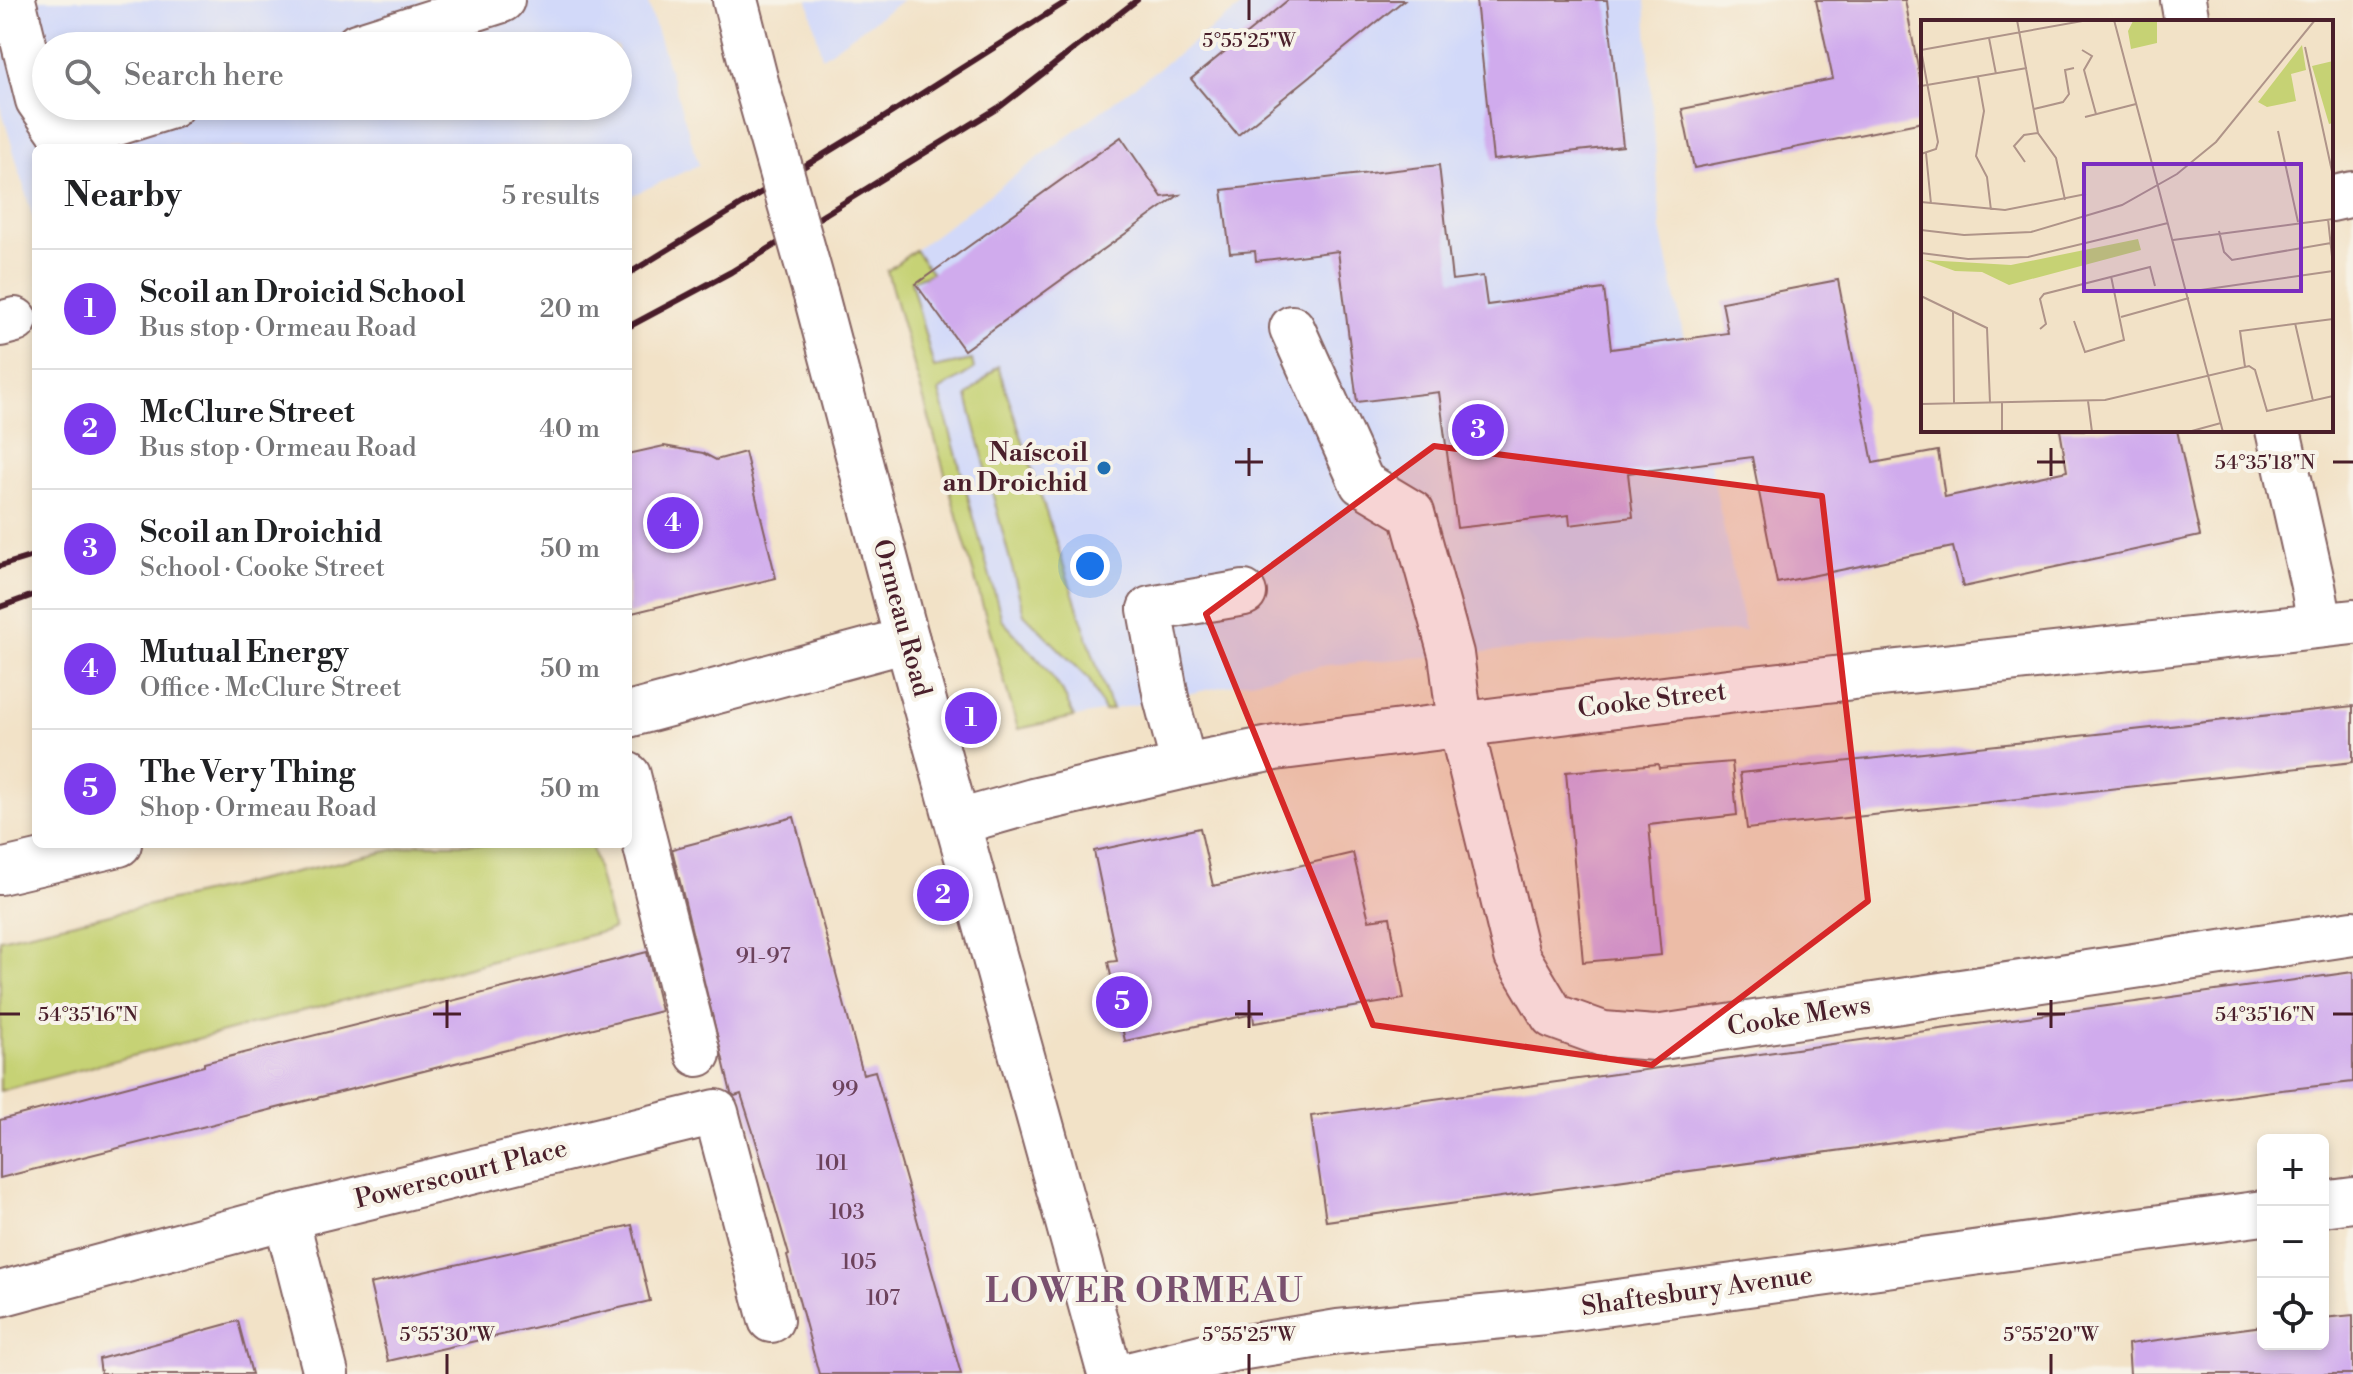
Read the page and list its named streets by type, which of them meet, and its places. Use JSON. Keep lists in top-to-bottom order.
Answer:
{
  "streets": {
    "street": [
      "Ormeau Road",
      "Cooke Street",
      "Cooke Mews",
      "Powerscourt Place",
      "Shaftesbury Avenue"
    ]
  },
  "crossings": [
    ["Ormeau Road", "Cooke Street"],
    ["Cooke Street", "Cooke Mews"]
  ],
  "districts": ["LOWER ORMEAU"],
  "places": ["Naíscoil an Droichid"],
  "house_numbers": [
    "91-97",
    "99",
    "101",
    "103",
    "105",
    "107"
  ],
  "page": {
    "search": "Search here",
    "heading": ["Nearby", "5 results"],
    "list": [
      {
        "mark": "1",
        "name": "Scoil an Droicid School",
        "note": "Bus stop · Ormeau Road",
        "value": "20 m"
      },
      {
        "mark": "2",
        "name": "McClure Street",
        "note": "Bus stop · Ormeau Road",
        "value": "40 m"
      },
      {
        "mark": "3",
        "name": "Scoil an Droichid",
        "note": "School · Cooke Street",
        "value": "50 m"
      },
      {
        "mark": "4",
        "name": "Mutual Energy",
        "note": "Office · McClure Street",
        "value": "50 m"
      },
      {
        "mark": "5",
        "name": "The Very Thing",
        "note": "Shop · Ormeau Road",
        "value": "50 m"
      }
    ],
    "pins": [
      "3",
      "4",
      "1",
      "2",
      "5"
    ],
    "map_buttons": ["+", "−"]
  },
  "coordinates": [
    "5°55'25\"W",
    "54°35'18\"N",
    "54°35'16\"N",
    "5°55'30\"W",
    "5°55'20\"W"
  ]
}
